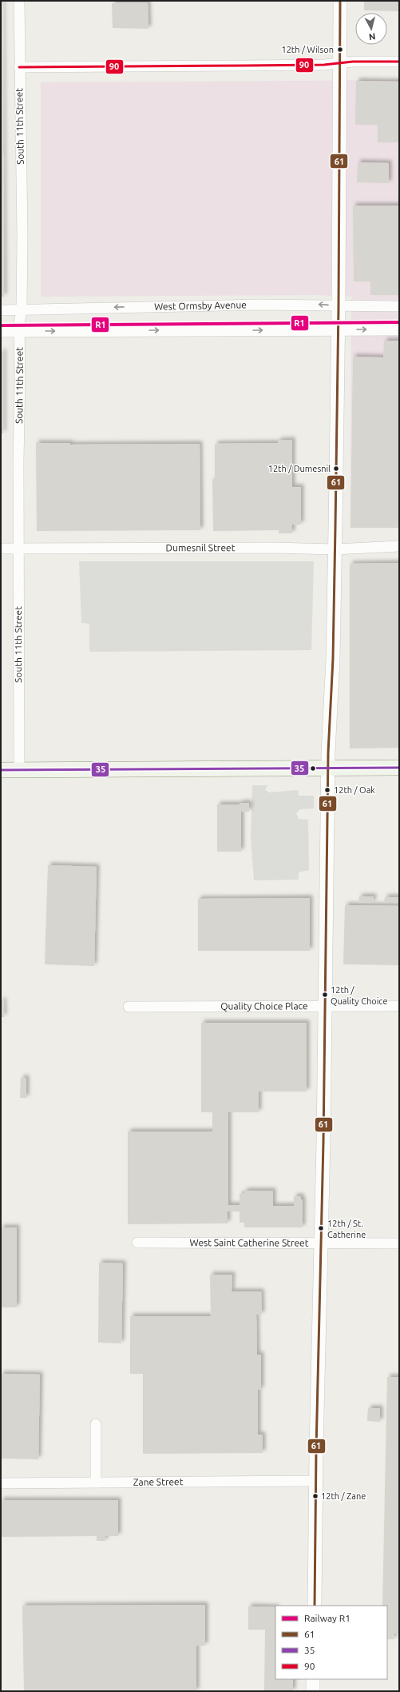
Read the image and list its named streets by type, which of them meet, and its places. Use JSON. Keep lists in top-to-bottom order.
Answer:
{
  "streets": {
    "street": [
      "South 11th Street",
      "West Ormsby Avenue",
      "Dumesnil Street",
      "Quality Choice Place",
      "West Saint Catherine Street",
      "Zane Street"
    ]
  },
  "crossings": [
    ["South 11th Street", "West Ormsby Avenue"],
    ["South 11th Street", "Dumesnil Street"]
  ],
  "places": [
    "12th / Wilson",
    "12th / Dumesnil",
    "12th / Oak",
    "12th / Quality Choice",
    "12th / St. Catherine",
    "12th / Zane"
  ],
  "lines": [
    "transit line 61",
    "transit line 90",
    "rail line R1",
    "transit line 35"
  ],
  "legend": [
    "Railway R1",
    "61",
    "35",
    "90"
  ],
  "north": "bottom"
}
